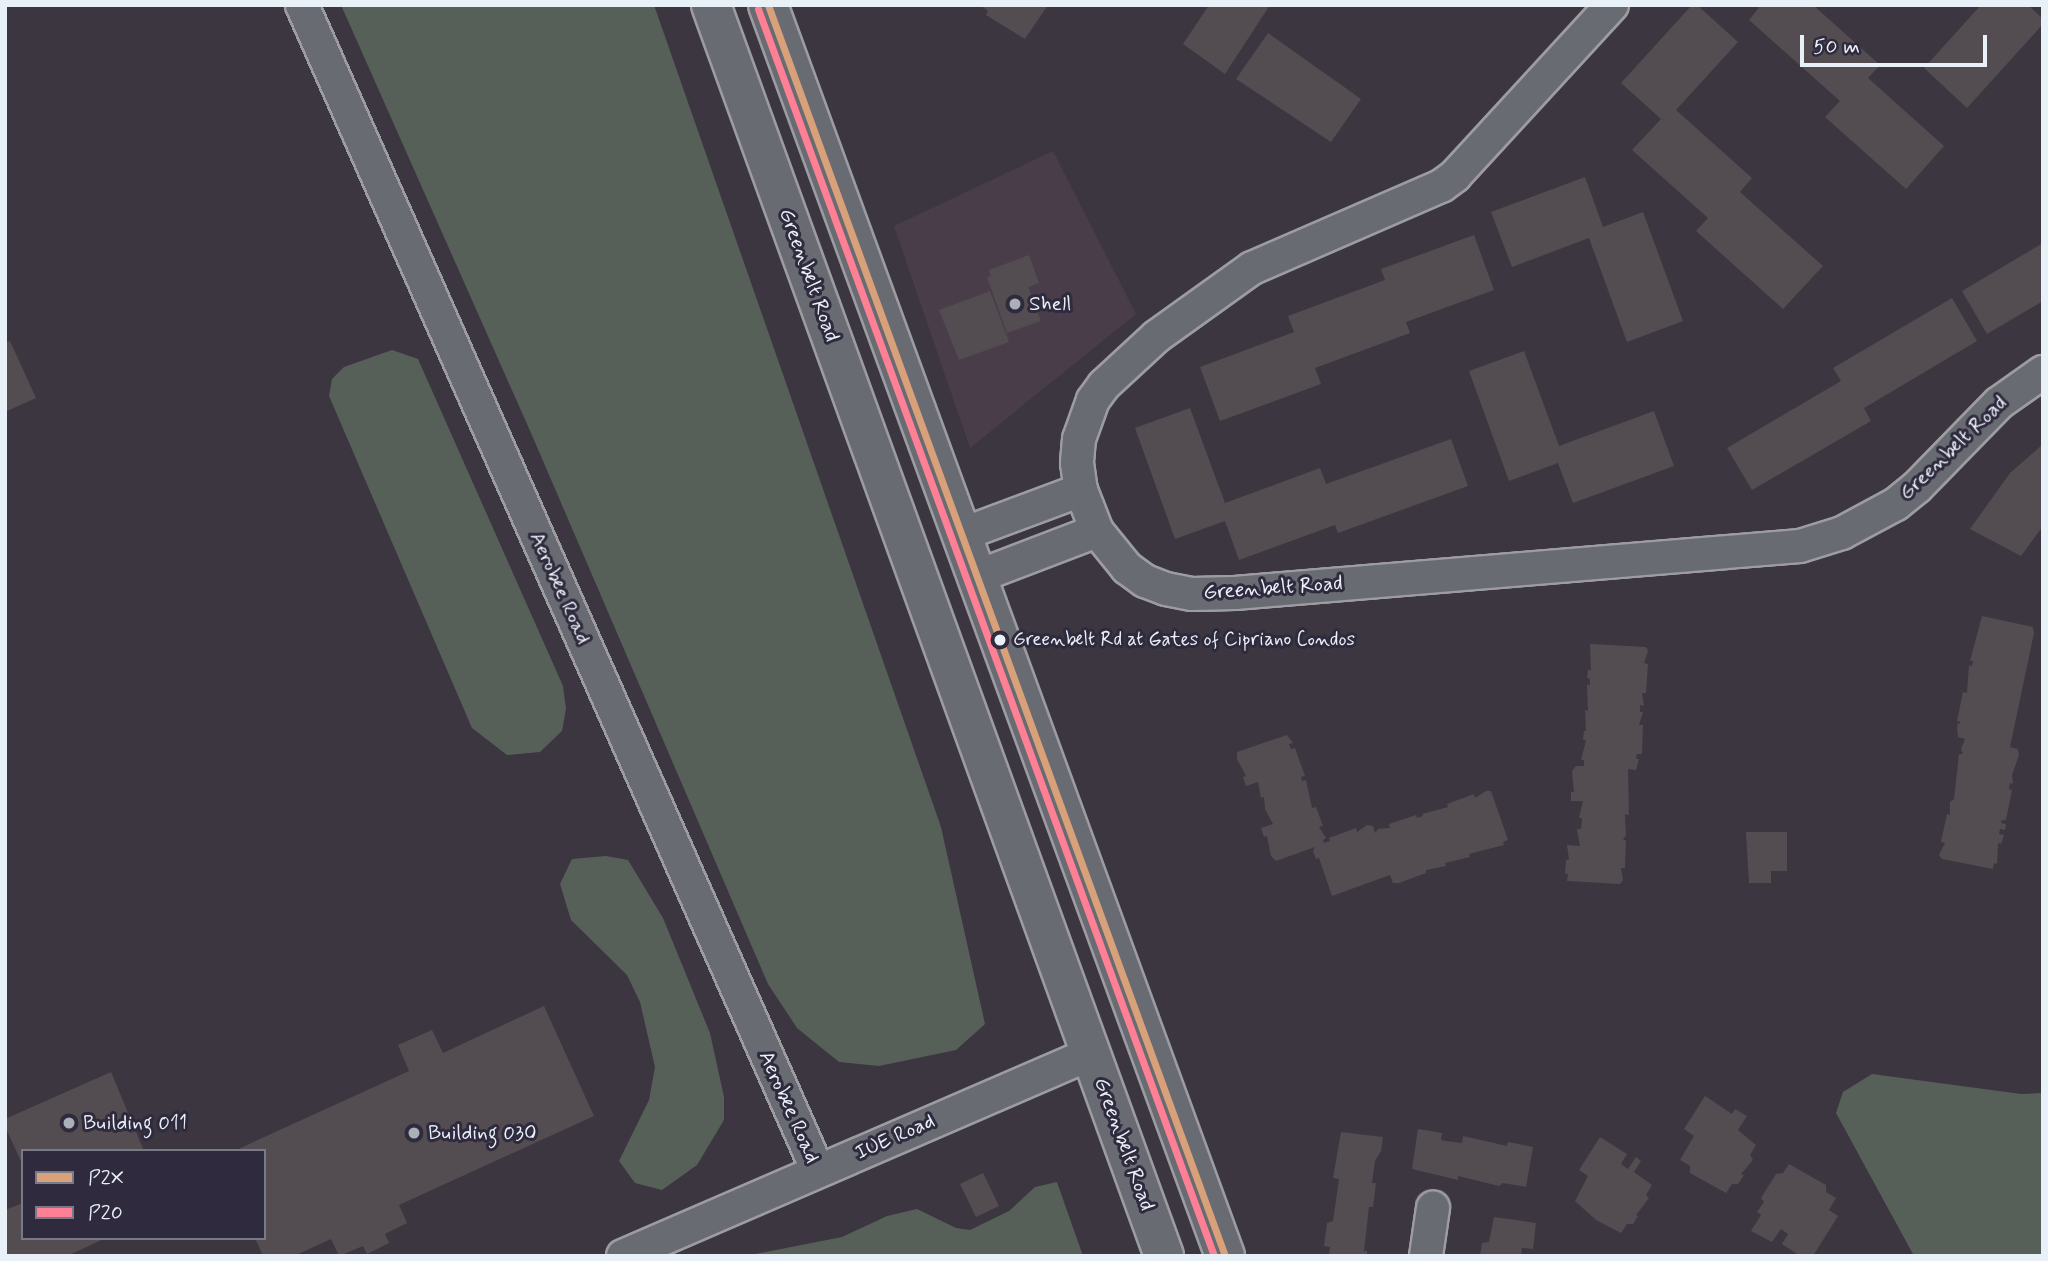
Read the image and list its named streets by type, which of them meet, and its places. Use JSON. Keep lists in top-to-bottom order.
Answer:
{
  "streets": {
    "main road": ["Greenbelt Road"],
    "street": ["Aerobee Road", "IUE Road"]
  },
  "crossings": [
    ["Greenbelt Road", "IUE Road"],
    ["Aerobee Road", "IUE Road"]
  ],
  "places": [
    "Shell",
    "Greenbelt Rd at Gates of Cipriano Condos",
    "Building 011",
    "Building 030"
  ],
  "lines": ["transit line P2X", "transit line P20"],
  "legend": ["P2X", "P20"],
  "scale_bar": "50 m"
}
